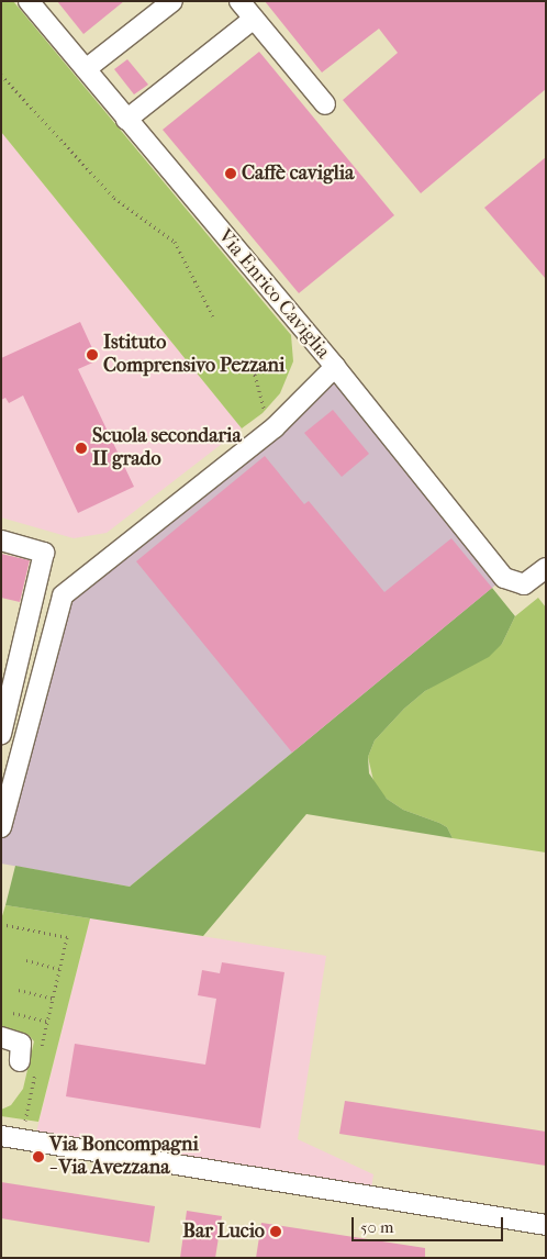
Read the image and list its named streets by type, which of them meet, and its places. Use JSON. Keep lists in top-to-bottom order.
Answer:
{
  "streets": {
    "street": ["Via Enrico Caviglia"]
  },
  "places": [
    "Caffè caviglia",
    "Istituto Comprensivo Pezzani",
    "Scuola secondaria II grado",
    "Via Boncompagni - Via Avezzana",
    "Bar Lucio"
  ],
  "scale_bar": "50 m"
}
